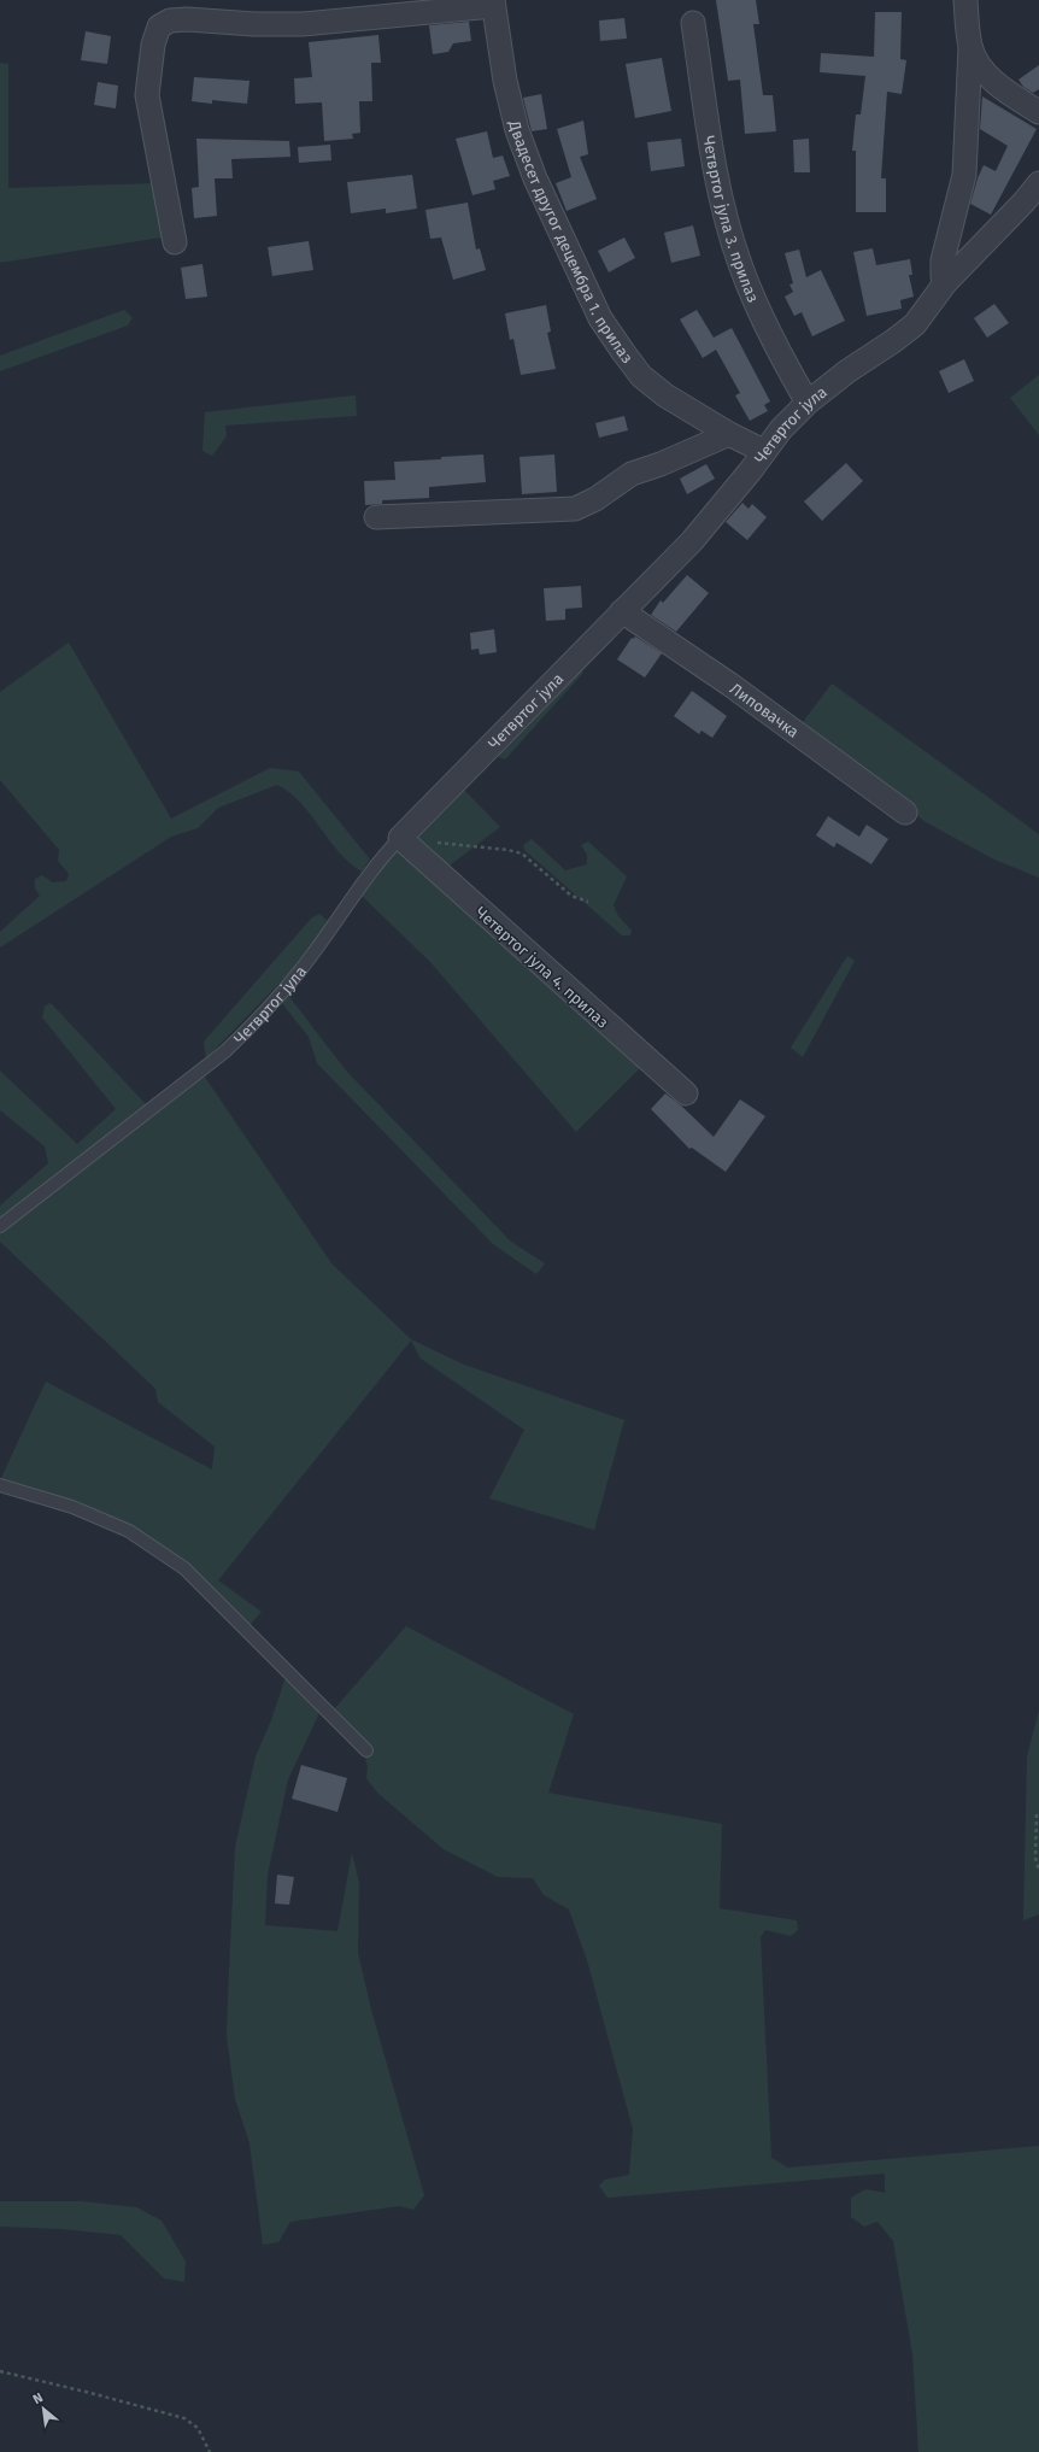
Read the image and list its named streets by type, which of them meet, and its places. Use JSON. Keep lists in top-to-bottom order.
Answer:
{
  "streets": {
    "street": [
      "Четвртог јула 3. прилаз",
      "Двадесет другог децембра 1. прилаз",
      "Четвртог јула",
      "Липовачка",
      "Четвртог јула 4. прилаз"
    ]
  },
  "crossings": [
    ["Четвртог јула 3. прилаз", "Четвртог јула"],
    ["Двадесет другог децембра 1. прилаз", "Четвртог јула"],
    ["Четвртог јула", "Липовачка"],
    ["Четвртог јула", "Четвртог јула 4. прилаз"]
  ],
  "north": "top left"
}
